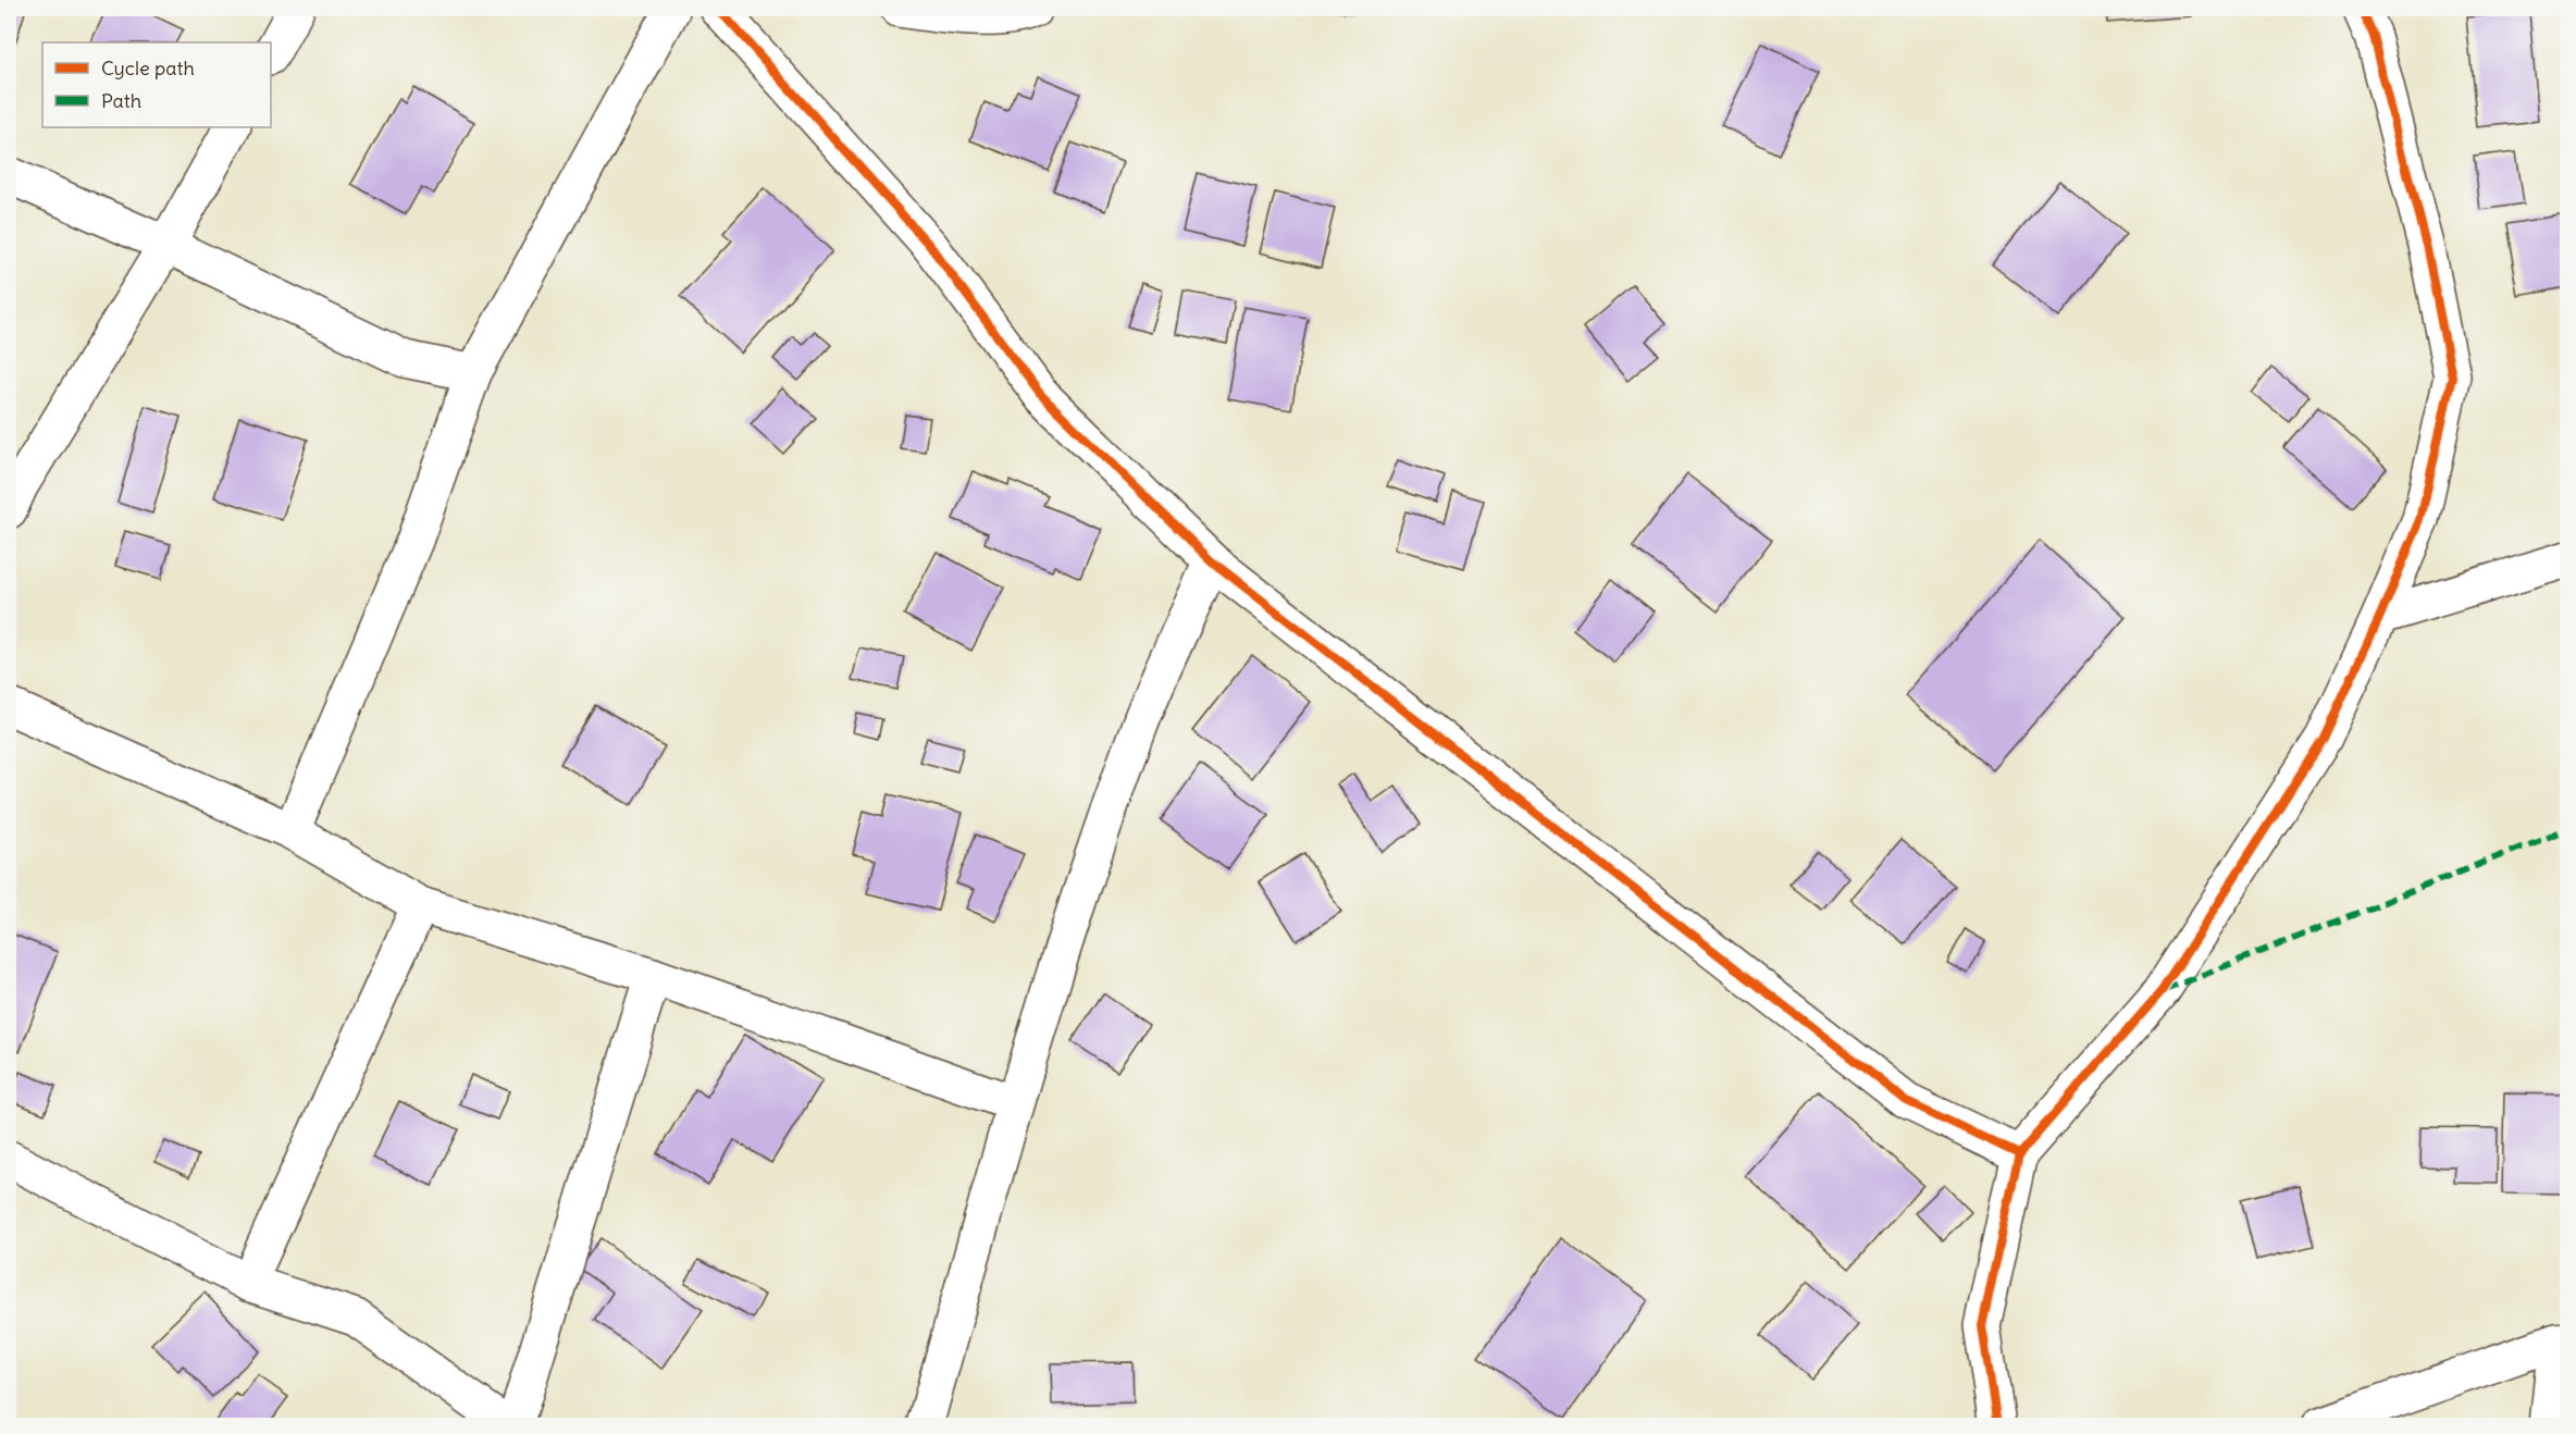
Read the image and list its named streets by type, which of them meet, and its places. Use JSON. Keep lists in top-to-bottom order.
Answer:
{
  "legend": ["Cycle path", "Path"]
}
